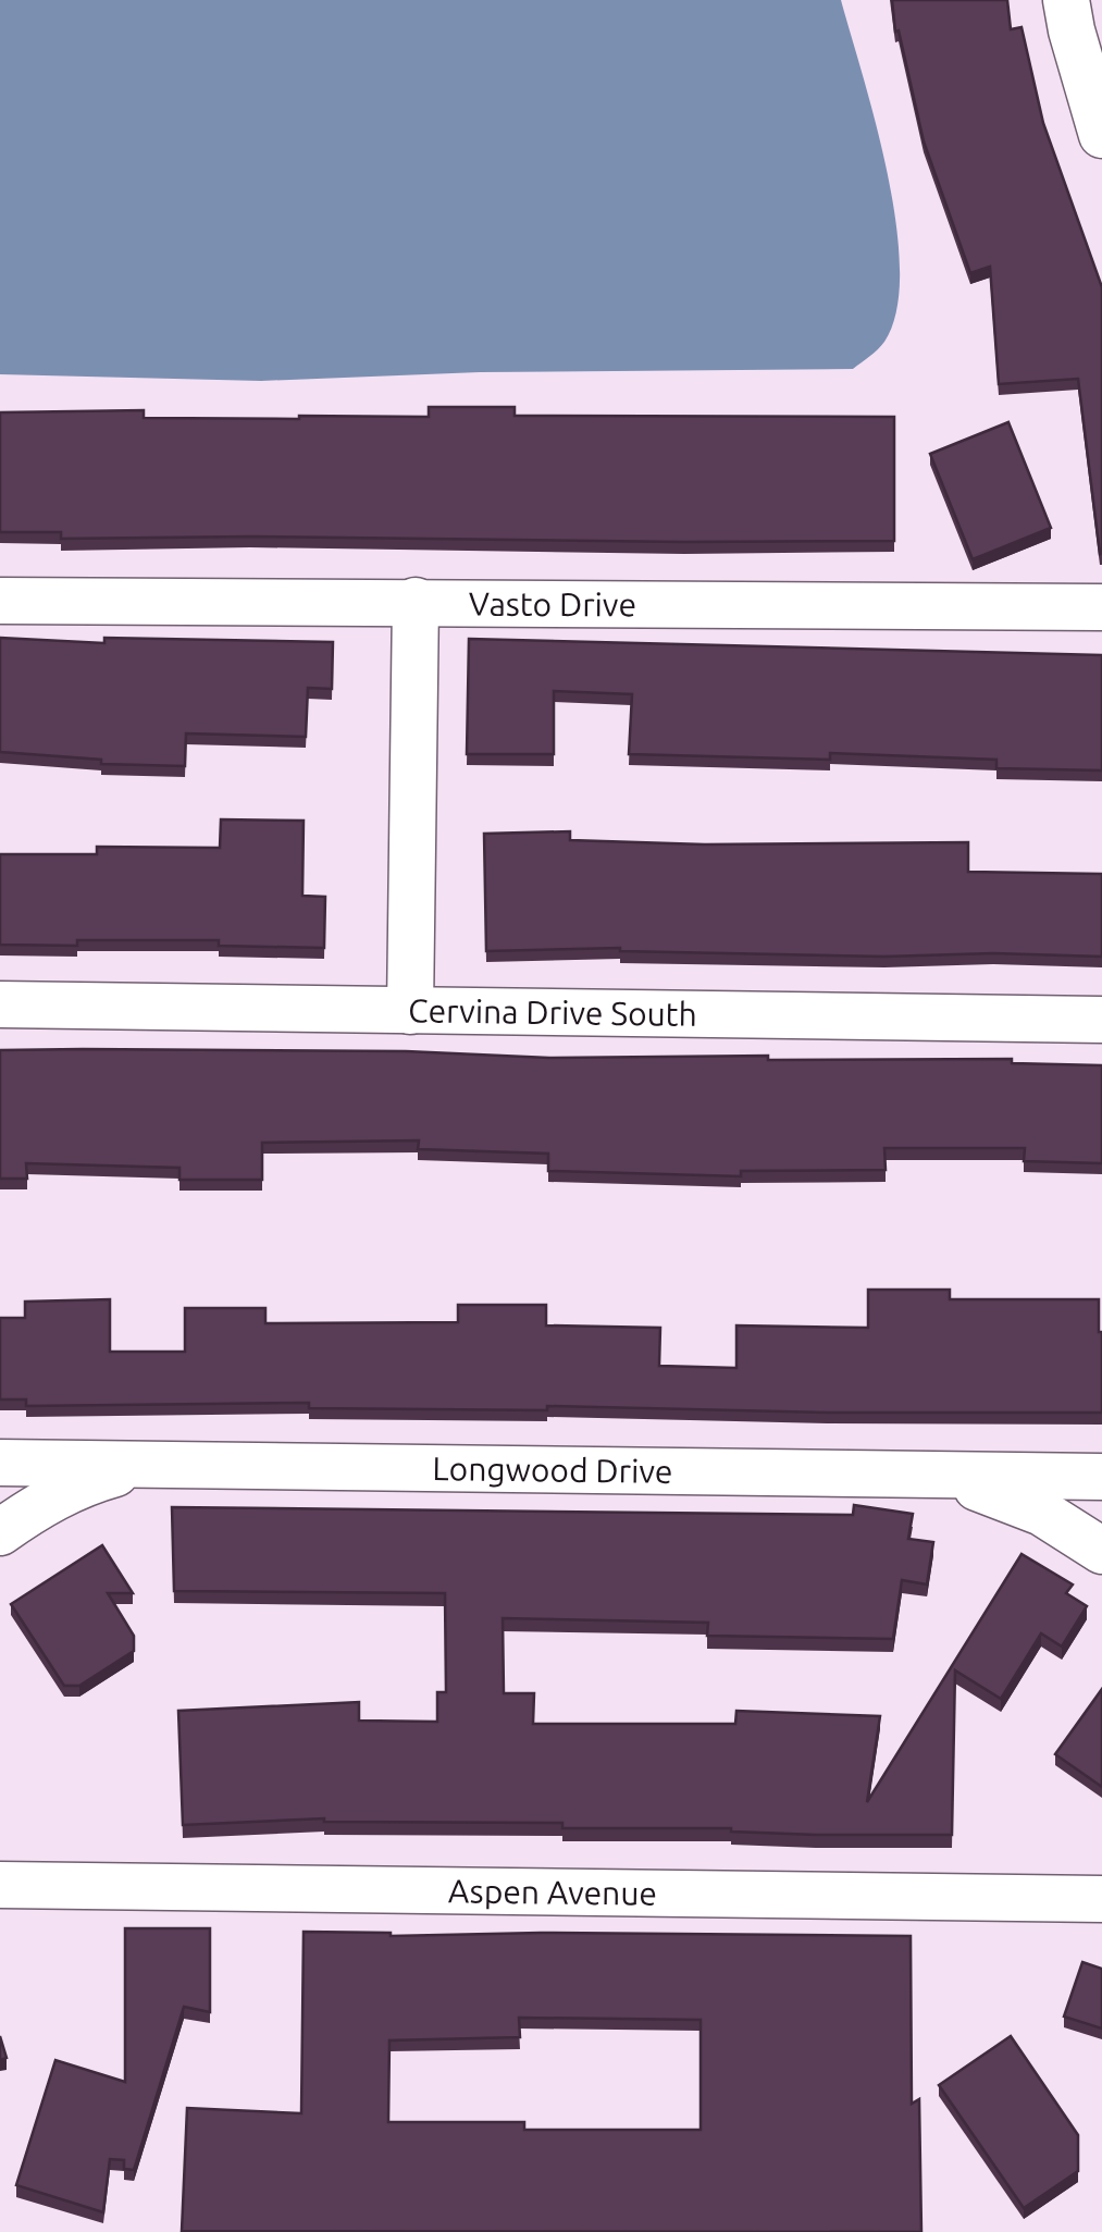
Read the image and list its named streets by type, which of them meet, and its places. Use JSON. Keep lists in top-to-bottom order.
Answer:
{
  "streets": {
    "street": [
      "Vasto Drive",
      "Cervina Drive South",
      "Longwood Drive",
      "Aspen Avenue"
    ]
  }
}
